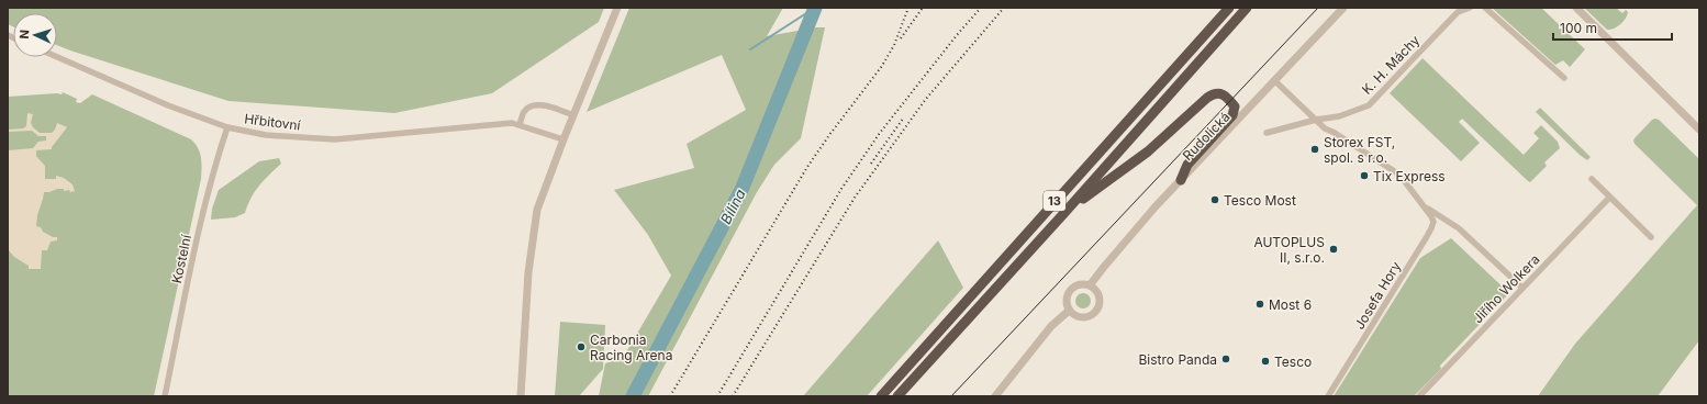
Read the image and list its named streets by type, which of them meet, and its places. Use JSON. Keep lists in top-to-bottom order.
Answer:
{
  "streets": {
    "highway": ["13"],
    "street": [
      "K. H. Máchy",
      "Hřbitovní",
      "Rudolická",
      "Kostelní",
      "Jiřího Wolkera",
      "Josefa Hory"
    ]
  },
  "crossings": [
    ["K. H. Máchy", "Josefa Hory"],
    ["Hřbitovní", "Kostelní"],
    ["Rudolická", "Josefa Hory"],
    ["Jiřího Wolkera", "Josefa Hory"]
  ],
  "water": ["Bílina"],
  "places": [
    "Storex FST, spol. s r.o.",
    "Tix Express",
    "Tesco Most",
    "AUTOPLUS II, s.r.o.",
    "Most 6",
    "Carbonia Racing Arena",
    "Bistro Panda",
    "Tesco"
  ],
  "scale_bar": "100 m",
  "north": "left"
}
